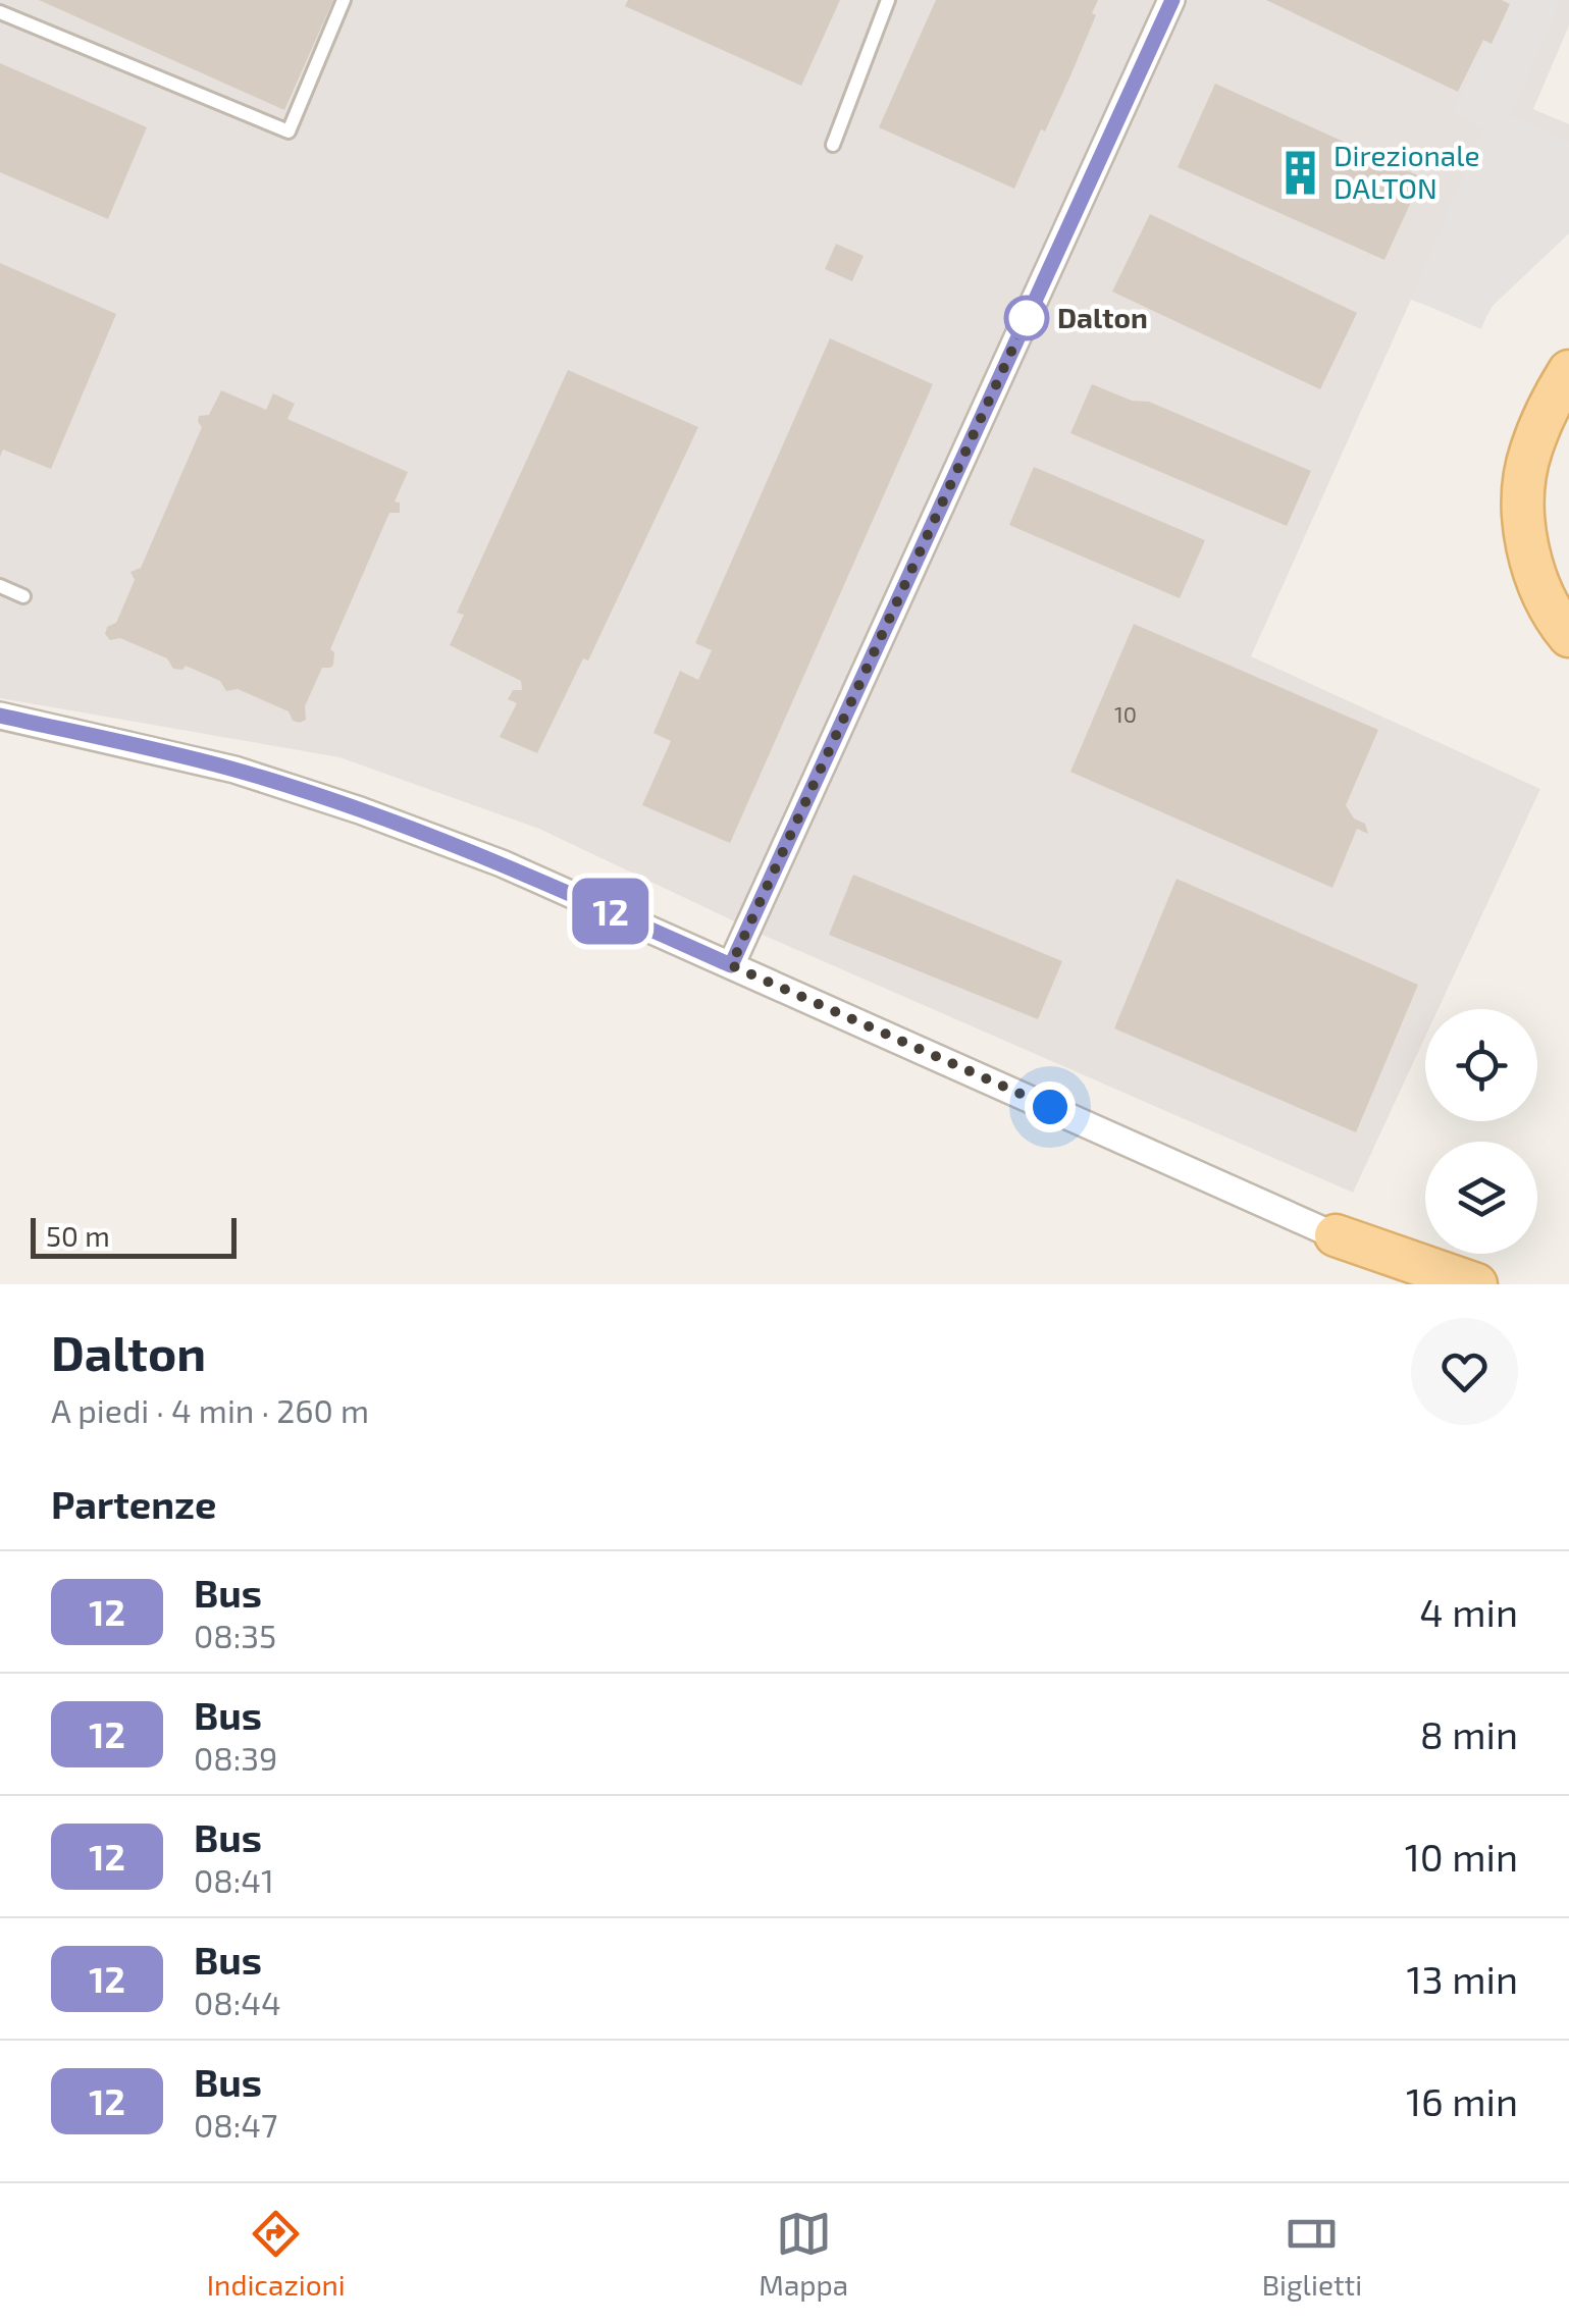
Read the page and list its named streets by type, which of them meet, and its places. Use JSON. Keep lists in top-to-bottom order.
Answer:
{
  "places": {
    "building": ["Direzionale DALTON"],
    "other": ["Dalton"]
  },
  "lines": ["bus line 12"],
  "house_numbers": ["10"],
  "scale_bar": "50 m",
  "page": {
    "on_map": "12",
    "scale": "50 m",
    "heading": [
      ["Dalton", "A piedi · 4 min · 260 m"],
      "Partenze"
    ],
    "list": [
      {
        "mark": "12",
        "name": "Bus",
        "note": "08:35",
        "value": "4 min"
      },
      {
        "mark": "12",
        "name": "Bus",
        "note": "08:39",
        "value": "8 min"
      },
      {
        "mark": "12",
        "name": "Bus",
        "note": "08:41",
        "value": "10 min"
      },
      {
        "mark": "12",
        "name": "Bus",
        "note": "08:44",
        "value": "13 min"
      },
      {
        "mark": "12",
        "name": "Bus",
        "note": "08:47",
        "value": "16 min"
      }
    ],
    "tabs": ["Indicazioni", "Mappa", "Biglietti"]
  }
}
